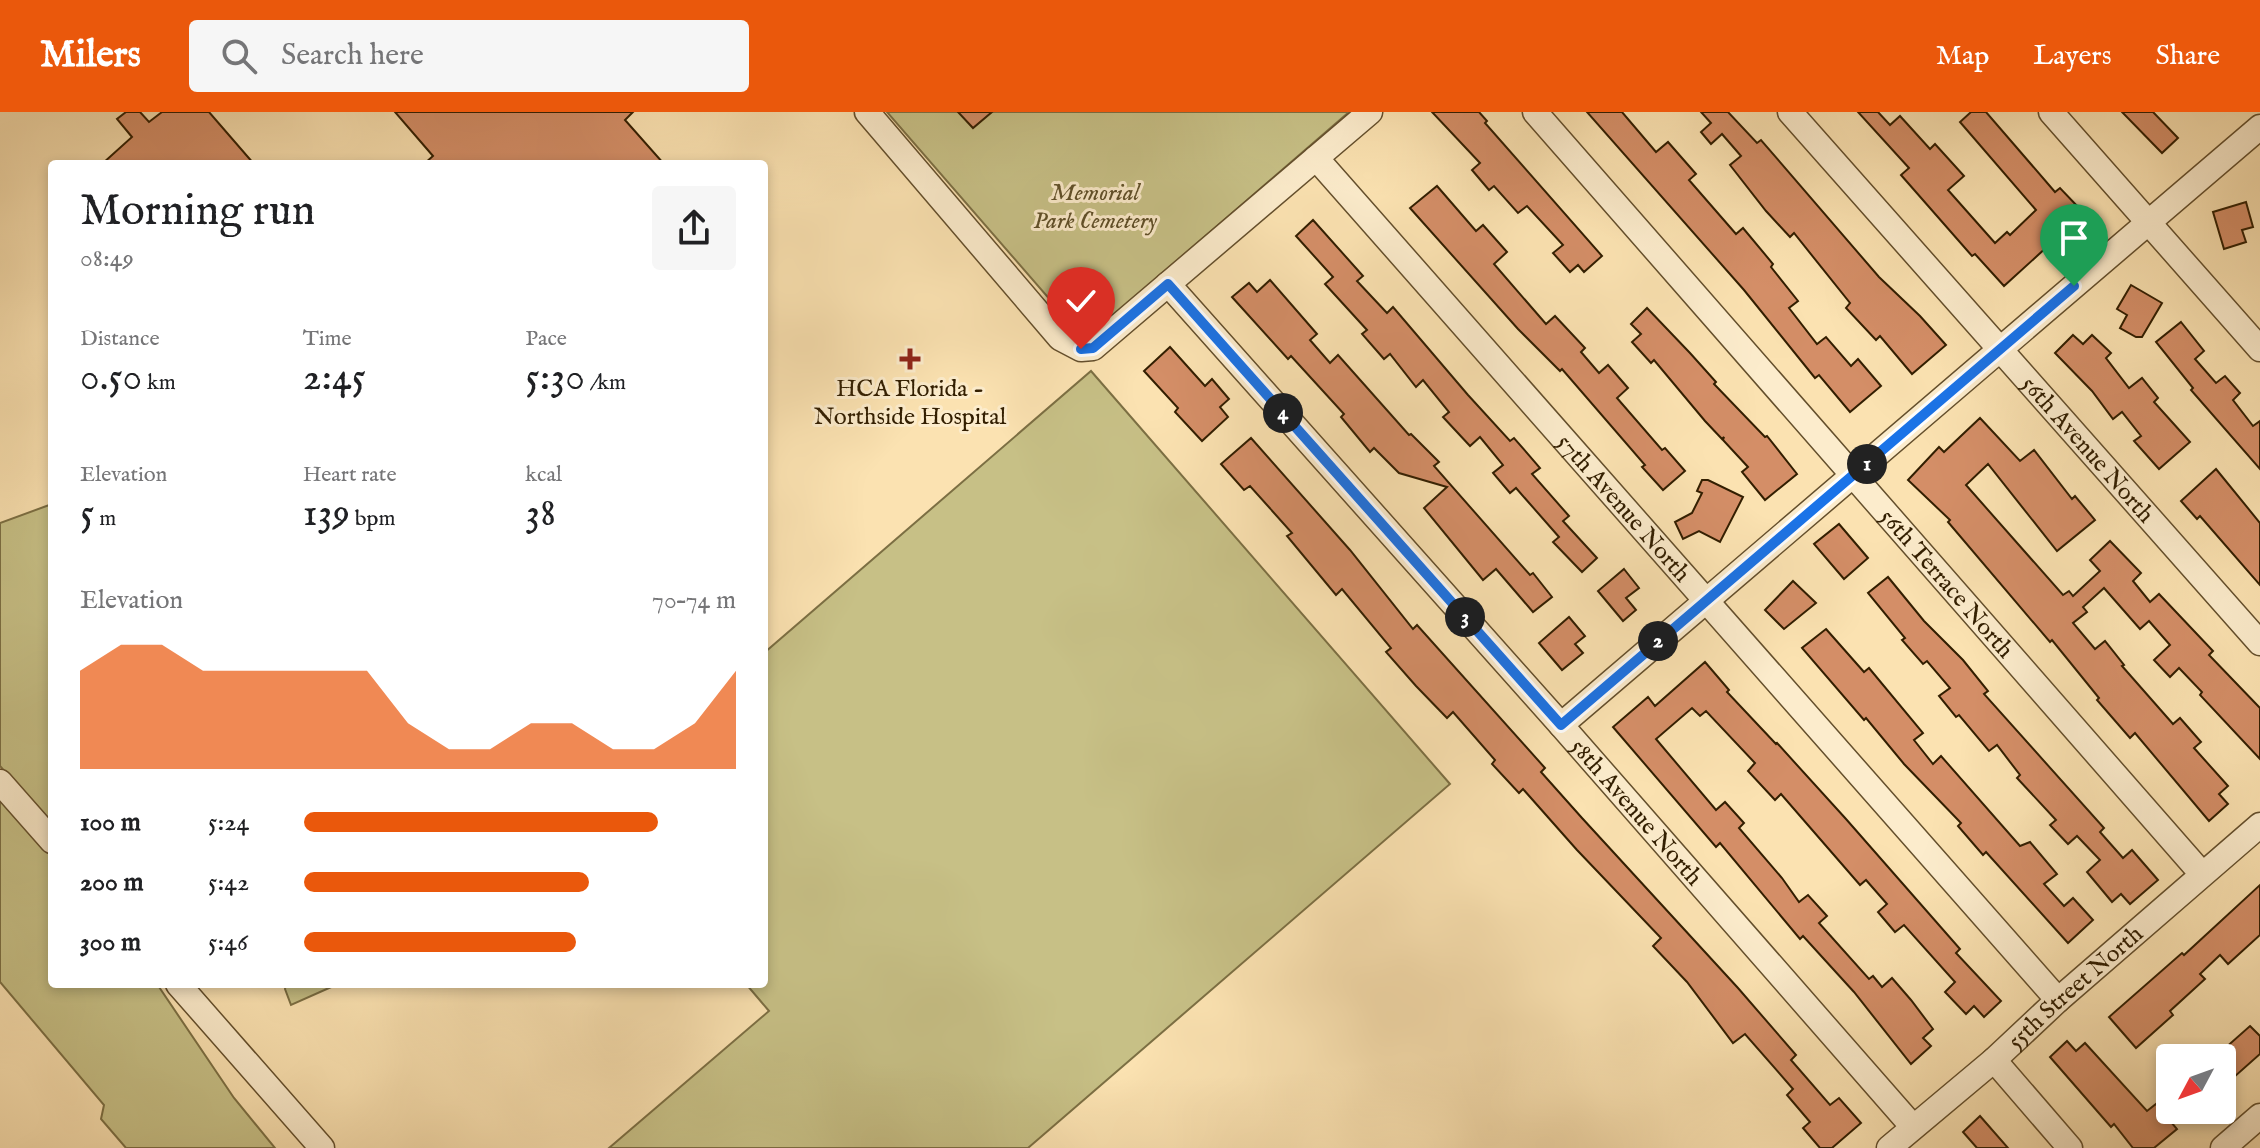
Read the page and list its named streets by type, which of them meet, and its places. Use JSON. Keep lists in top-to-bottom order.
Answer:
{
  "streets": {
    "street": [
      "56th Avenue North",
      "57th Avenue North",
      "56th Terrace North",
      "58th Avenue North",
      "55th Street North"
    ]
  },
  "crossings": [
    ["57th Avenue North", "55th Street North"],
    ["56th Terrace North", "55th Street North"],
    ["58th Avenue North", "55th Street North"]
  ],
  "parks": ["Memorial Park Cemetery"],
  "places": {
    "health": ["HCA Florida - Northside Hospital"]
  },
  "north": "bottom left",
  "page": {
    "header": "Milers",
    "search": "Search here",
    "nav": ["Map", "Layers", "Share"],
    "heading": ["Morning run", "08:49"],
    "stats": [
      ["Distance", "0.50 km"],
      ["Time", "2:45"],
      ["Pace", "5:30 /km"],
      ["Elevation", "5 m"],
      ["Heart rate", "139 bpm"],
      ["kcal", "38"]
    ],
    "pins": [
      "4",
      "1",
      "3",
      "2"
    ],
    "chart": ["Elevation", "70–74 m"],
    "list": [
      {
        "name": "100 m",
        "note": "5:24"
      },
      {
        "name": "200 m",
        "note": "5:42"
      },
      {
        "name": "300 m",
        "note": "5:46"
      }
    ]
  }
}
